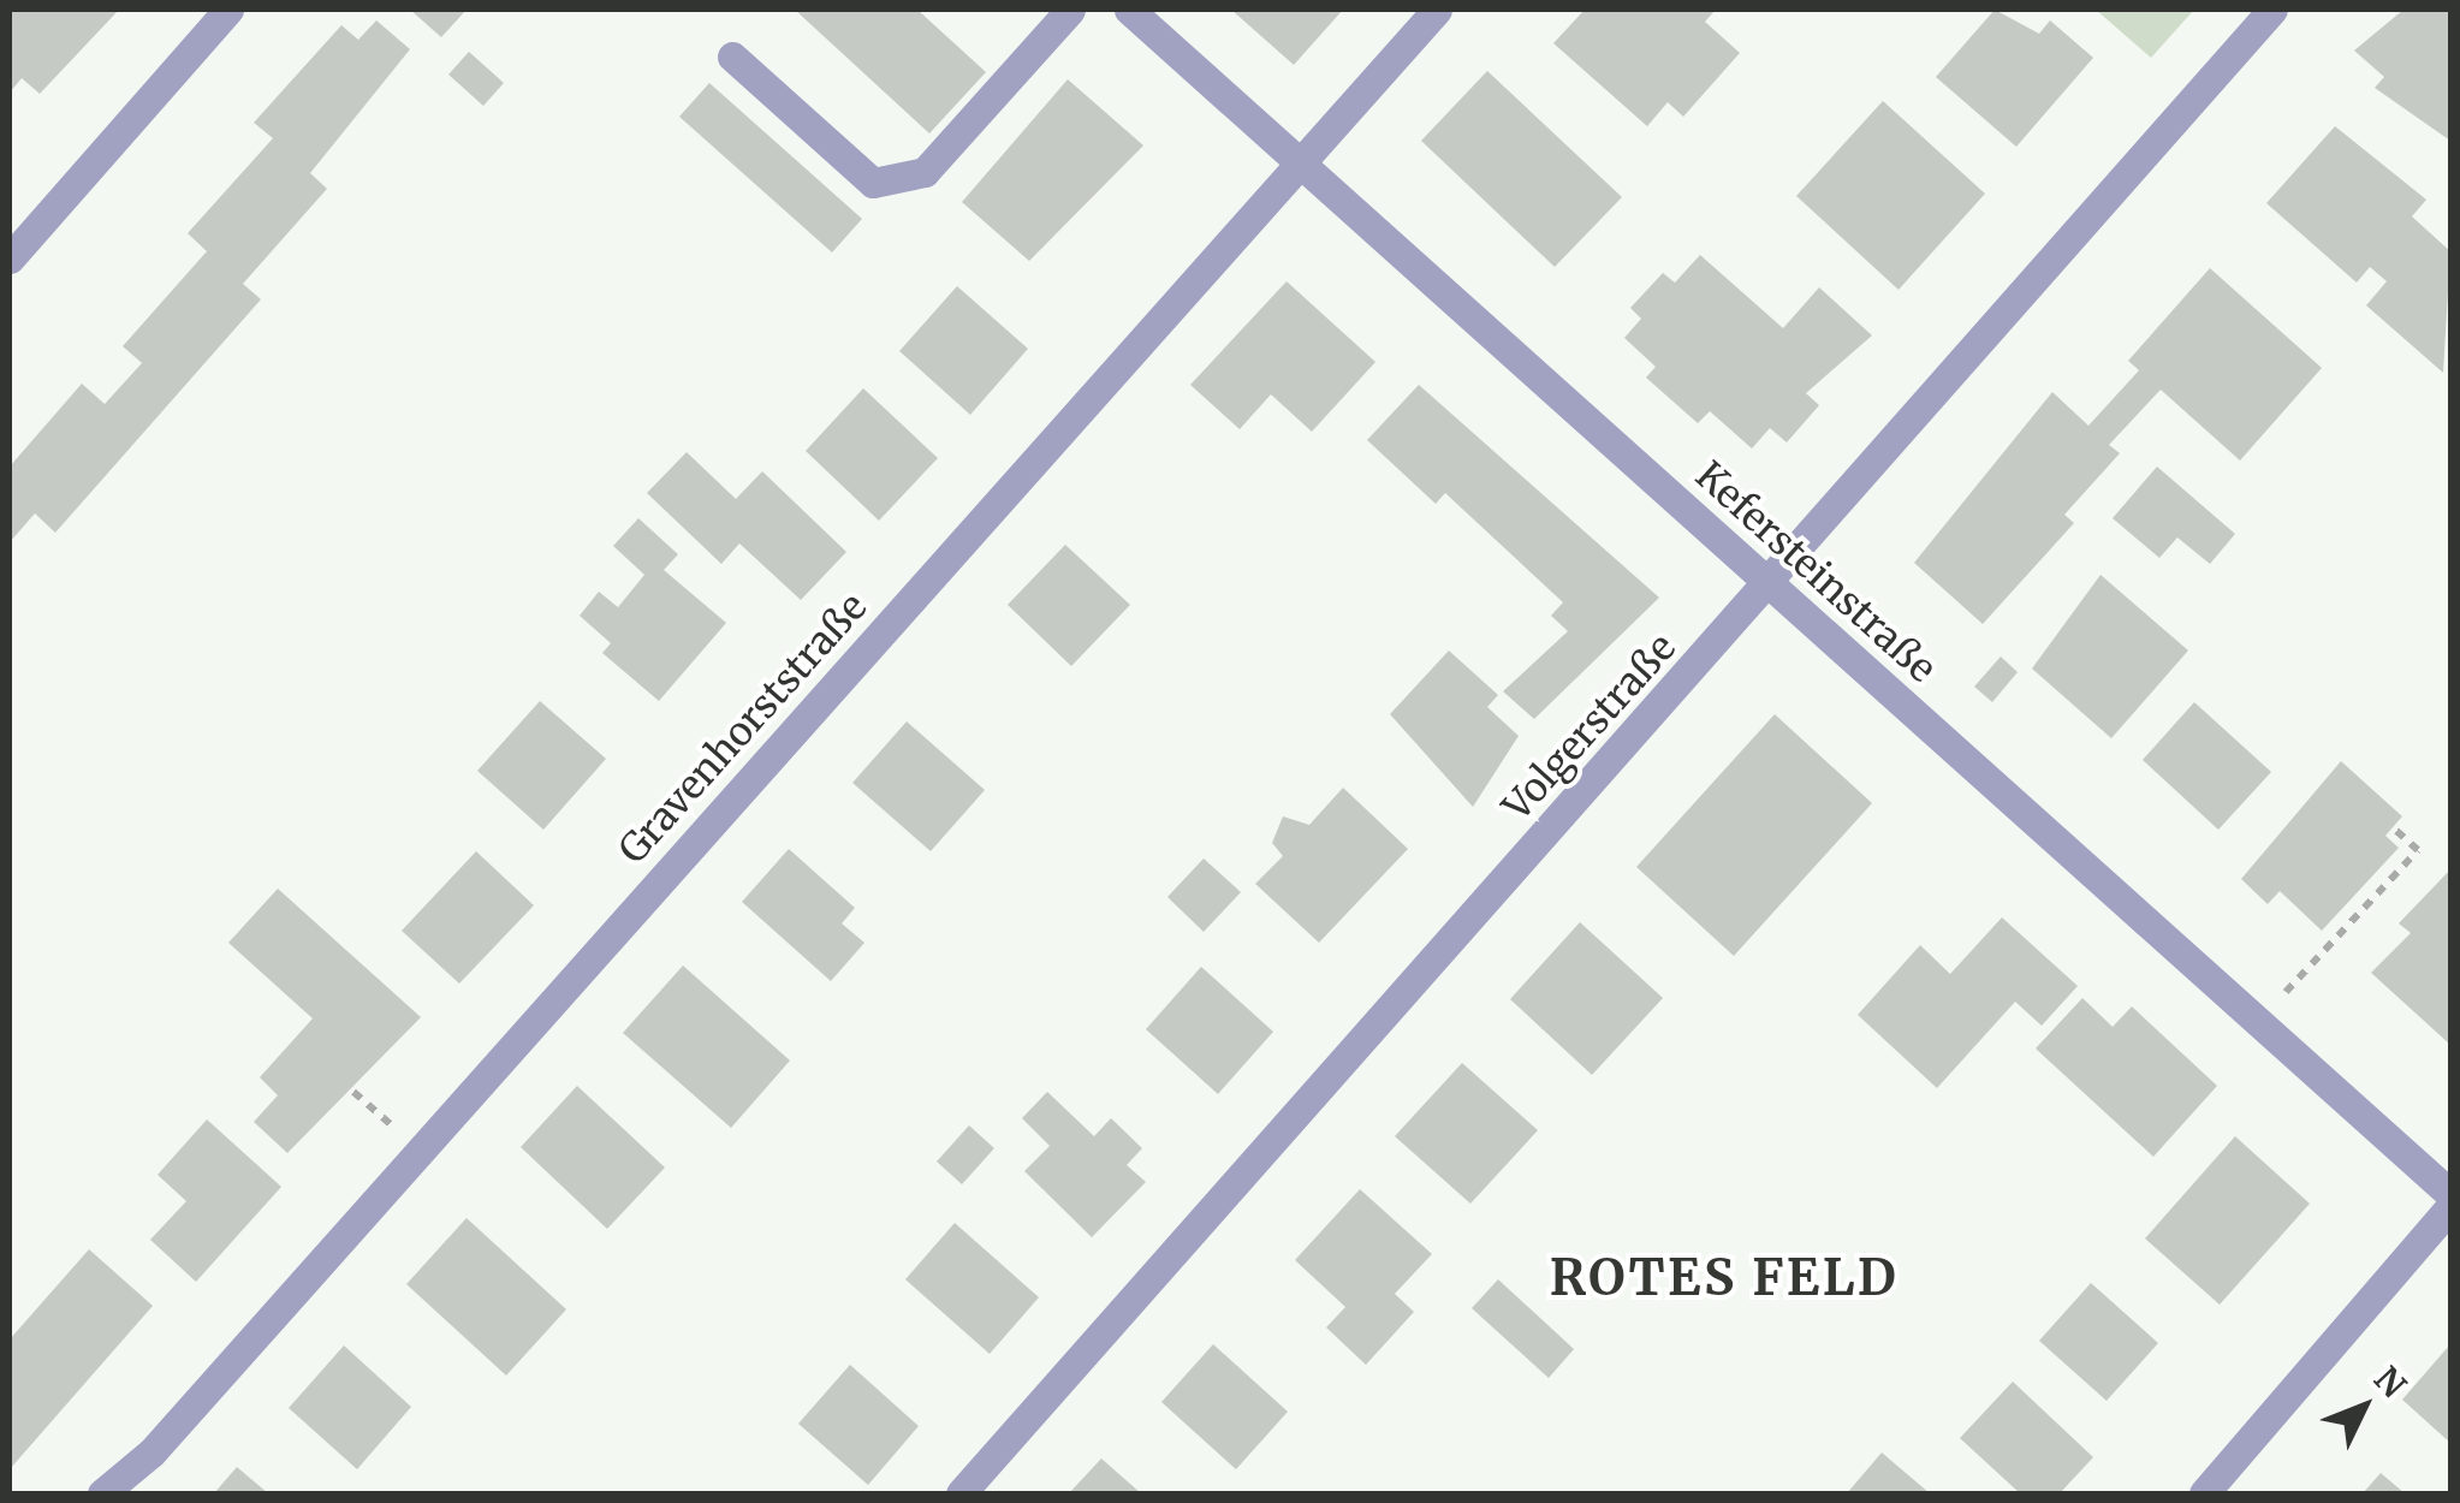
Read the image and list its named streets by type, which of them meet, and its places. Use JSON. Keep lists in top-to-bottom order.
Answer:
{
  "streets": {
    "street": ["Kefersteinstraße", "Volgerstraße", "Gravenhorststraße"]
  },
  "crossings": [
    ["Kefersteinstraße", "Volgerstraße"],
    ["Kefersteinstraße", "Gravenhorststraße"]
  ],
  "districts": ["ROTES FELD"],
  "north": "top right"
}
